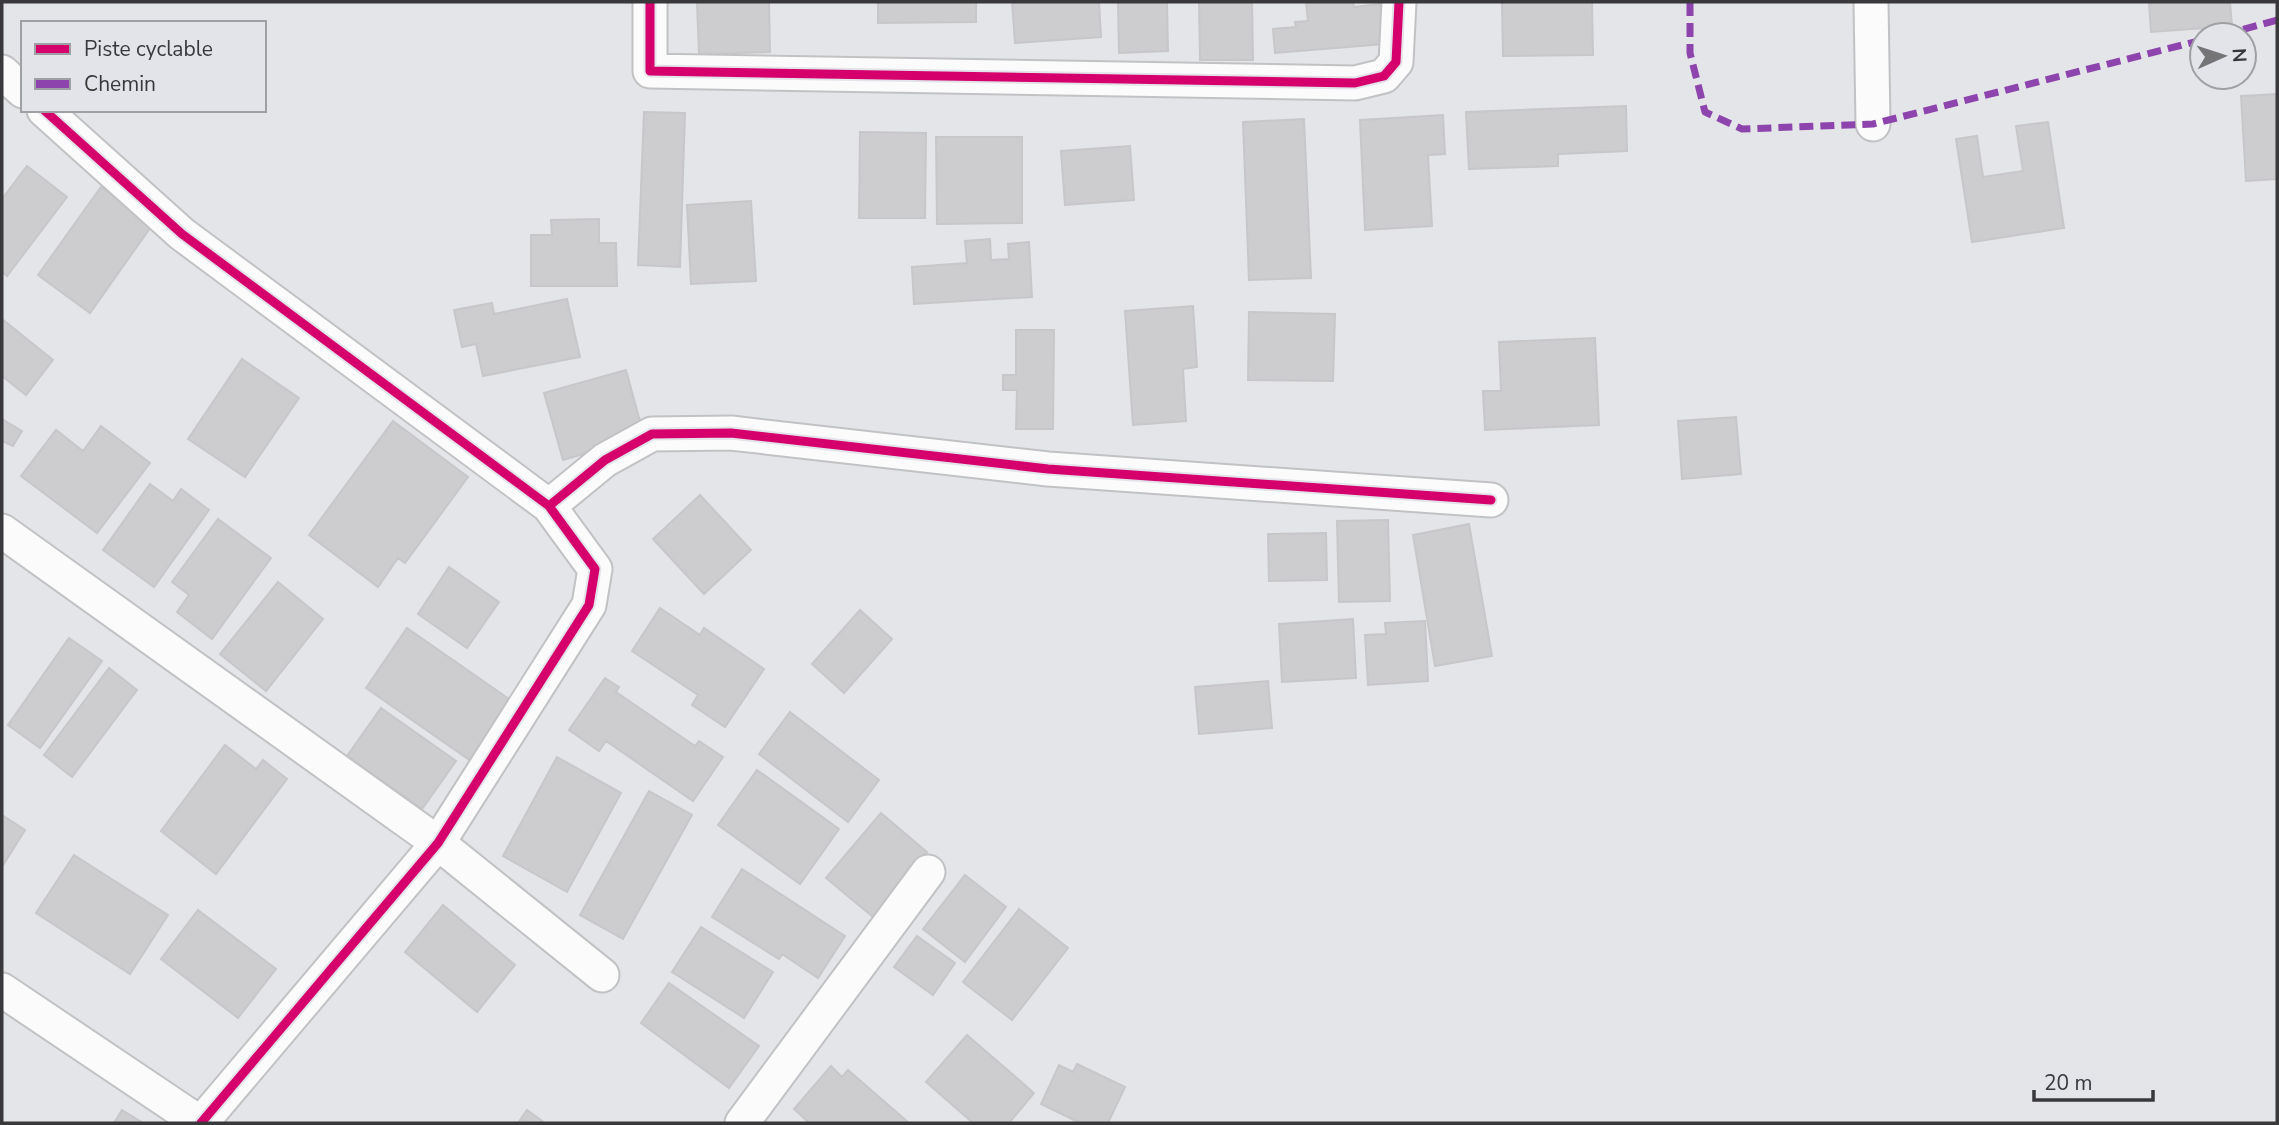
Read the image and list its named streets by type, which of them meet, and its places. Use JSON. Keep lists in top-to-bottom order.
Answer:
{
  "legend": ["Piste cyclable", "Chemin"],
  "scale_bar": "20 m",
  "north": "right"
}
